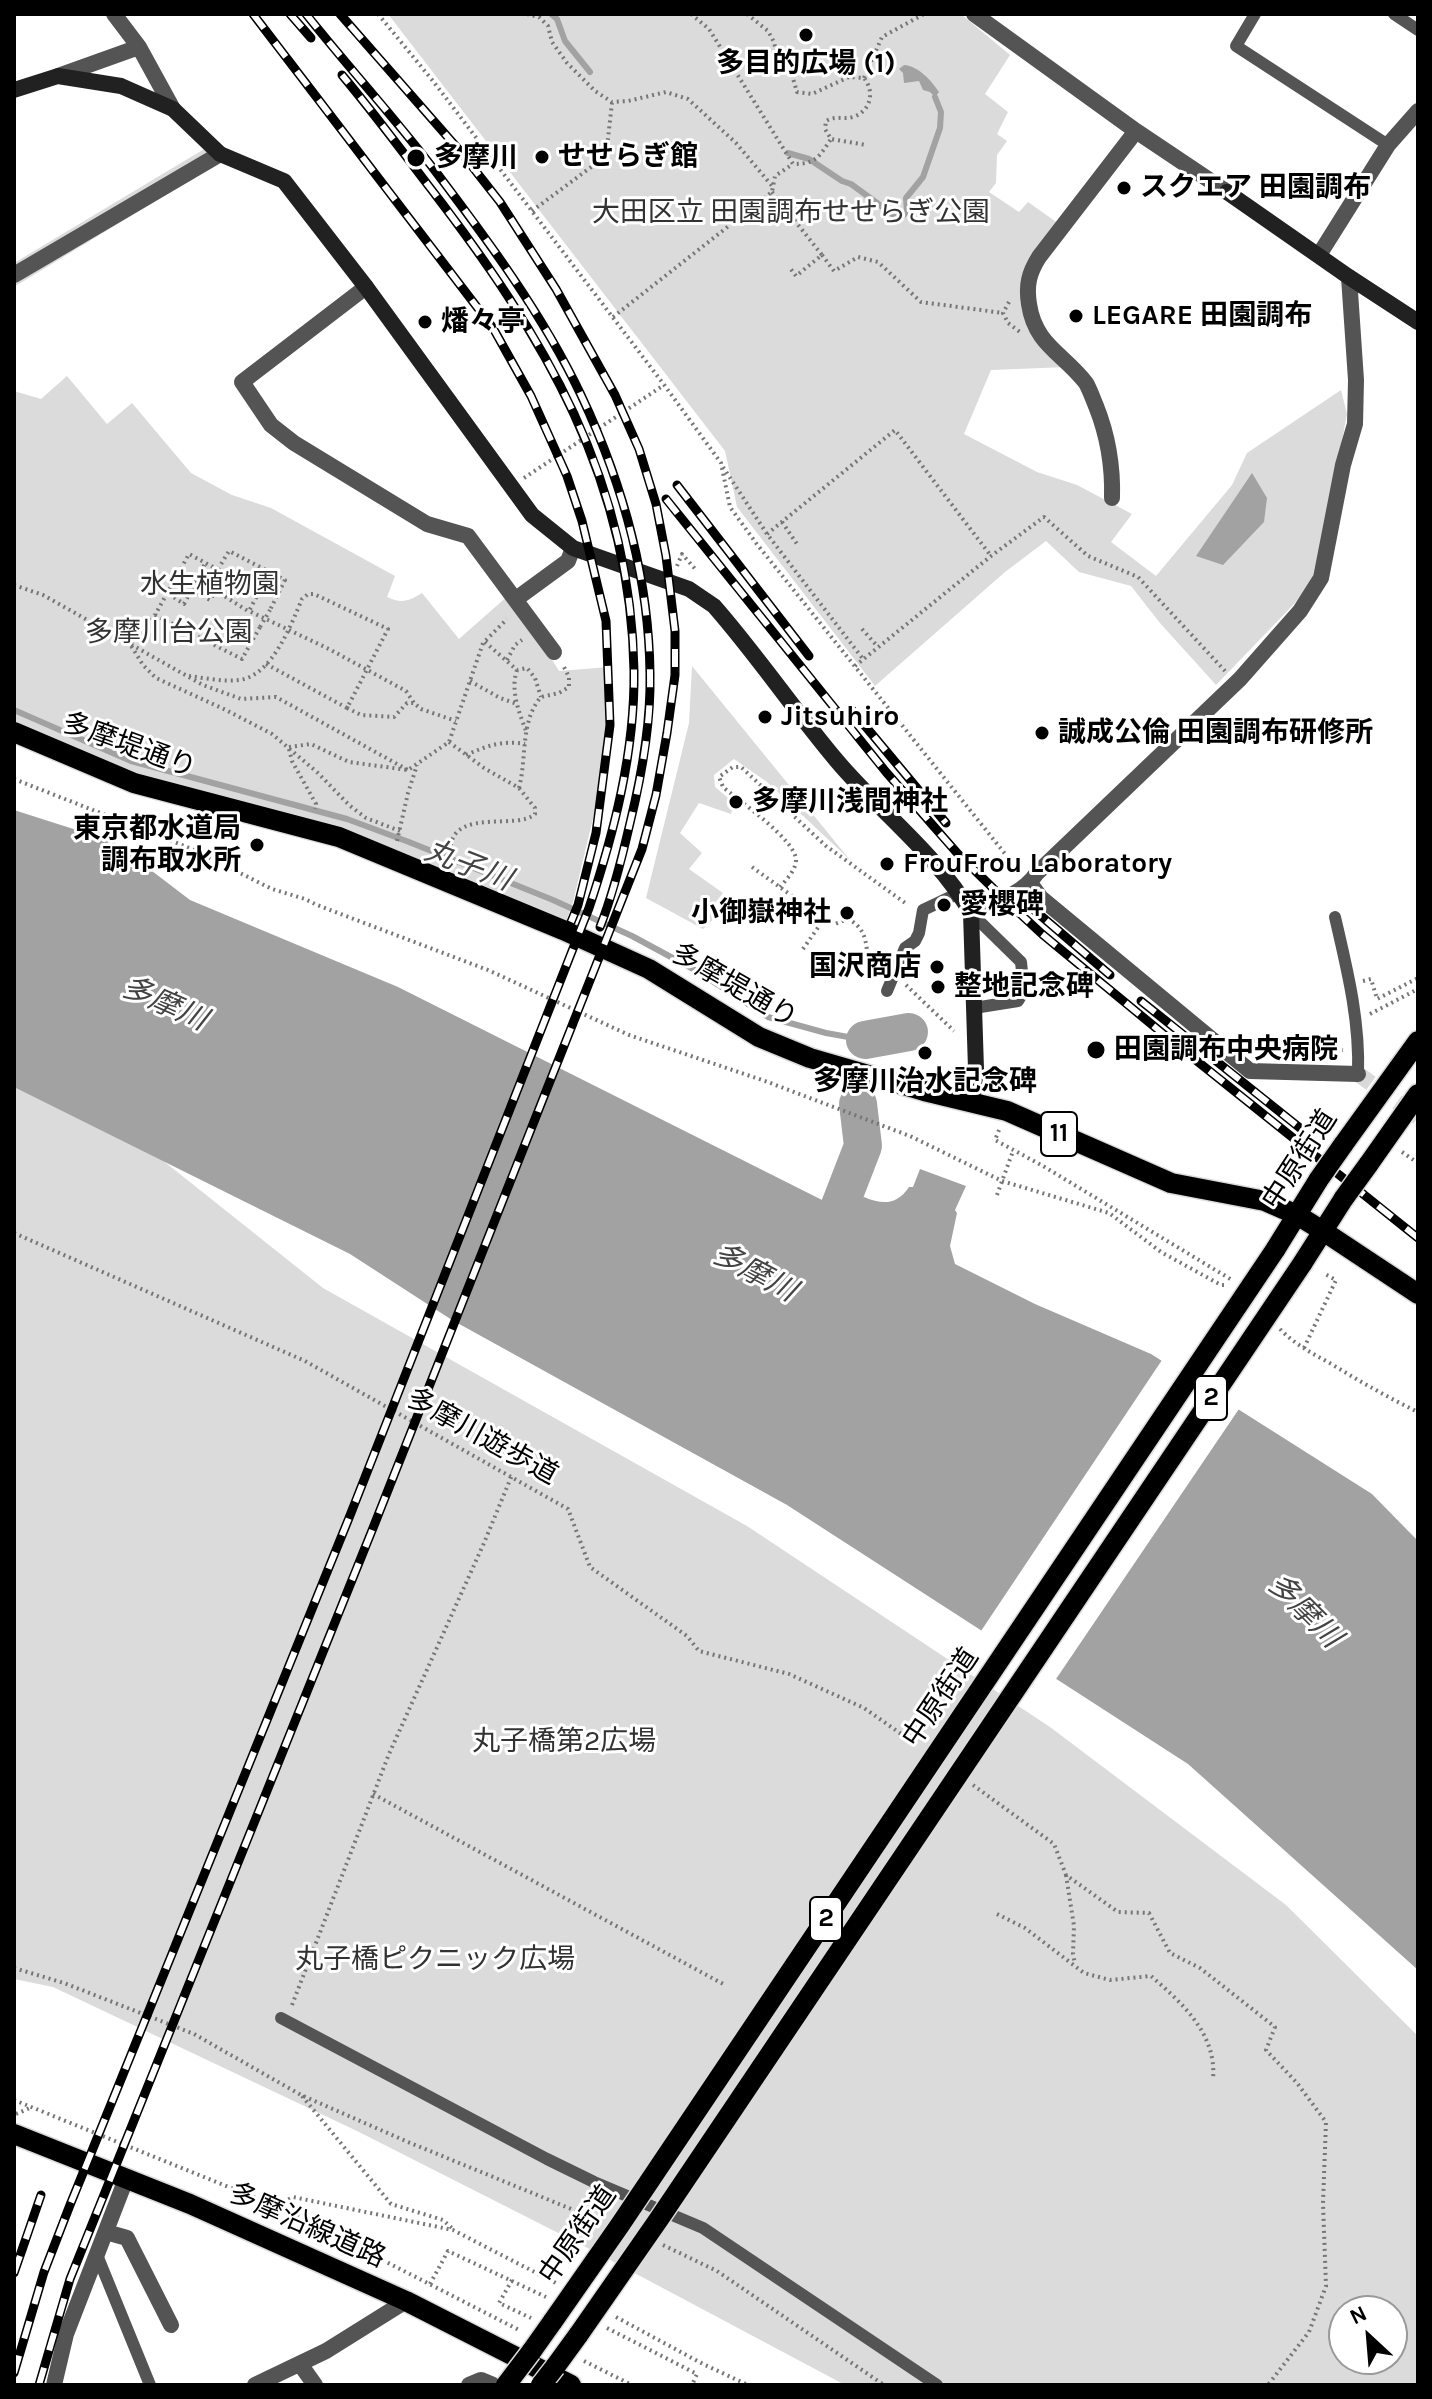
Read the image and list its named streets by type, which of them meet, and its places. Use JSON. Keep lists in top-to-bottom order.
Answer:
{
  "streets": {
    "main road": [
      "多摩堤通り",
      "11",
      "中原街道",
      "2",
      "多摩沿線道路"
    ],
    "path": ["多摩川遊歩道"]
  },
  "crossings": [
    ["多摩堤通り", "中原街道"]
  ],
  "water": ["丸子川", "多摩川"],
  "parks": [
    "大田区立 田園調布せせらぎ公園",
    "水生植物園",
    "多摩川台公園",
    "丸子橋第2広場",
    "丸子橋ピクニック広場"
  ],
  "places": [
    "多目的広場 (1)",
    "せせらぎ館",
    "多摩川",
    "スクエア 田園調布",
    "LEGARE 田園調布",
    "燔々亭",
    "Jitsuhiro",
    "誠成公倫 田園調布研修所",
    "多摩川浅間神社",
    "東京都水道局 調布取水所",
    "FrouFrou Laboratory",
    "愛櫻碑",
    "小御嶽神社",
    "国沢商店",
    "整地記念碑",
    "田園調布中央病院",
    "多摩川治水記念碑"
  ],
  "north": "top left"
}
